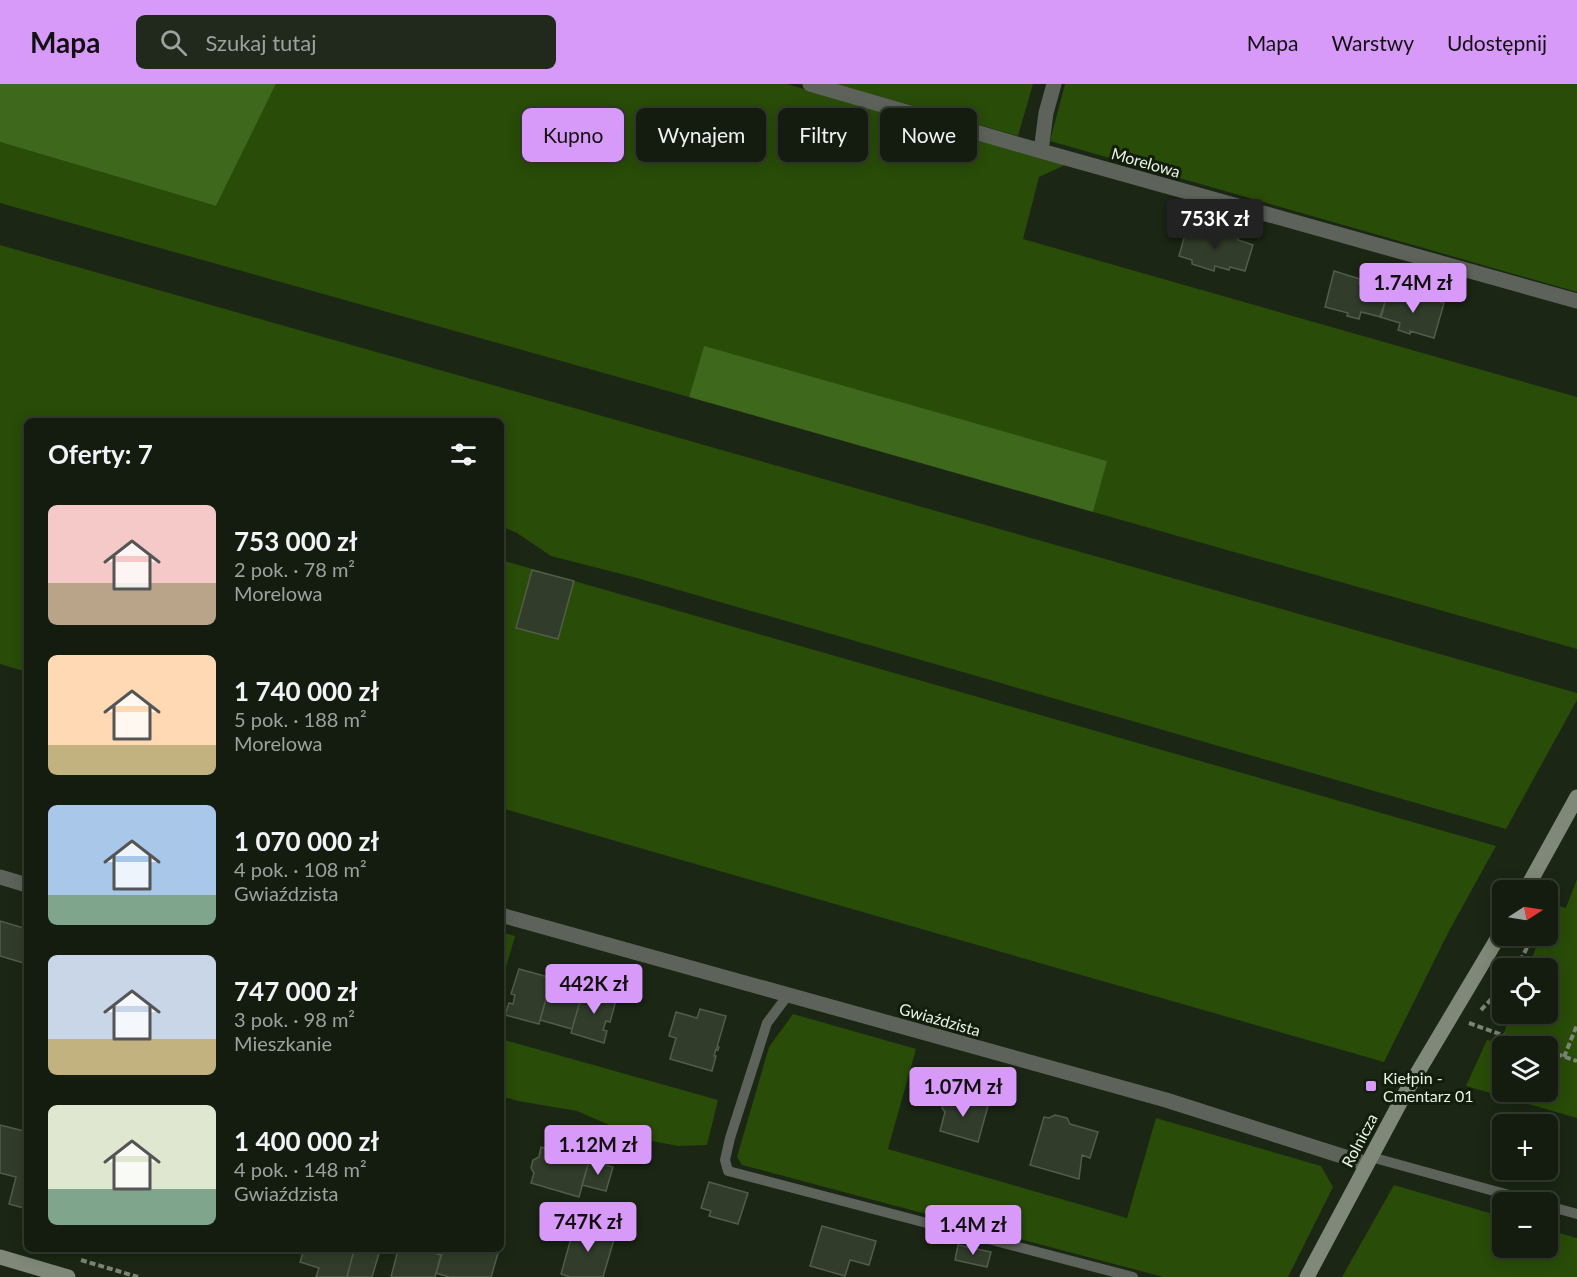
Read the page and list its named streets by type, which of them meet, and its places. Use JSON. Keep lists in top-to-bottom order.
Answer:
{
  "streets": {
    "street": ["Morelowa", "Gwiaździsta", "Rolnicza"]
  },
  "crossings": [
    ["Gwiaździsta", "Rolnicza"]
  ],
  "places": {
    "transit": ["Kiełpin - Cmentarz 01"]
  },
  "north": "right",
  "page": {
    "header": "Mapa",
    "search": "Szukaj tutaj",
    "nav": ["Mapa", "Warstwy", "Udostępnij"],
    "chip": [
      "Kupno",
      "Wynajem",
      "Filtry",
      "Nowe"
    ],
    "price": [
      "753K zł",
      "1.74M zł",
      "442K zł",
      "1.07M zł",
      "1.12M zł",
      "747K zł",
      "1.4M zł"
    ],
    "heading": "Oferty: 7",
    "list": [
      {
        "name": "753 000 zł",
        "note": "2 pok. · 78 m² · Morelowa"
      },
      {
        "name": "1 740 000 zł",
        "note": "5 pok. · 188 m² · Morelowa"
      },
      {
        "name": "1 070 000 zł",
        "note": "4 pok. · 108 m² · Gwiaździsta"
      },
      {
        "name": "747 000 zł",
        "note": "3 pok. · 98 m² · Mieszkanie"
      },
      {
        "name": "1 400 000 zł",
        "note": "4 pok. · 148 m² · Gwiaździsta"
      }
    ],
    "map_buttons": ["+", "−"]
  }
}
